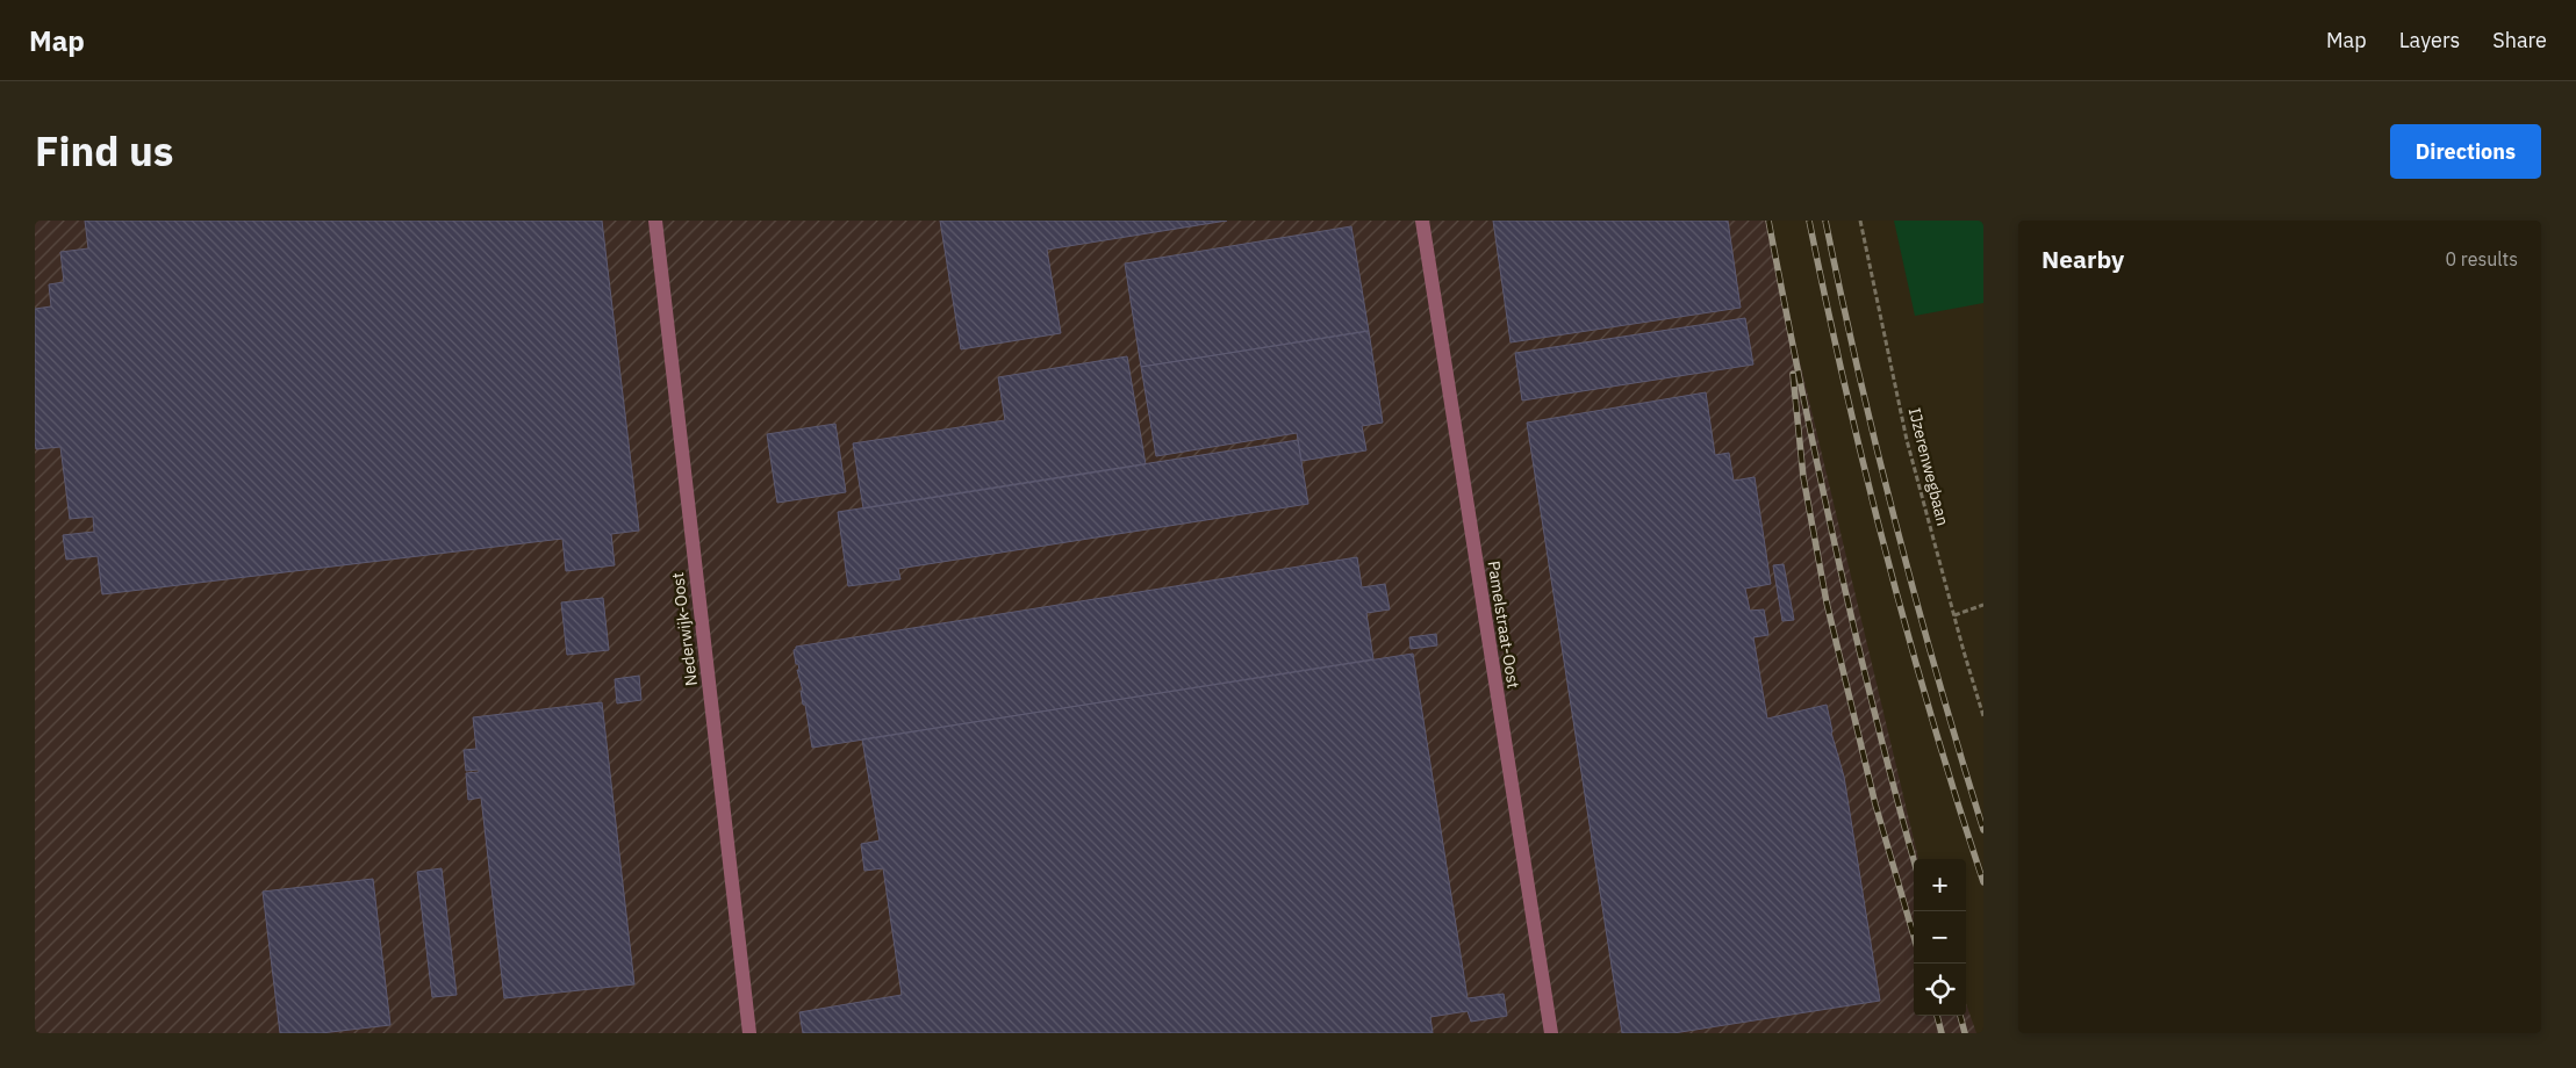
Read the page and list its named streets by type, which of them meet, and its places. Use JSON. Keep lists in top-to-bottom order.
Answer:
{
  "streets": {
    "street": ["Pamelstraat-Oost", "Nederwijk-Oost"],
    "path": ["IJzerenwegbaan"]
  },
  "page": {
    "header": "Map",
    "nav": ["Map", "Layers", "Share"],
    "title": "Find us",
    "buttons": "Directions",
    "heading": ["Nearby", "0 results"],
    "map_buttons": ["+", "−"]
  }
}
